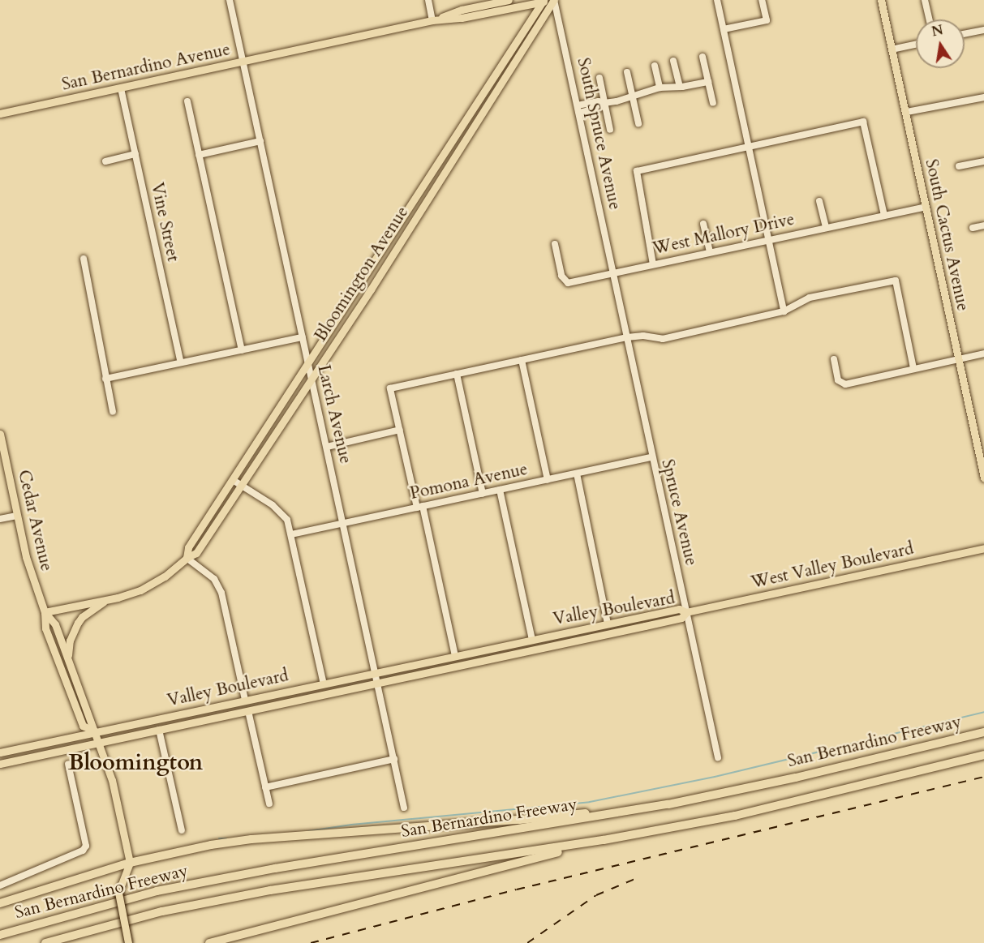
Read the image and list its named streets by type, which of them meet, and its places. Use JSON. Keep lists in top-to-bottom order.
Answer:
{
  "streets": {
    "highway": ["San Bernardino Freeway"],
    "main road": [
      "San Bernardino Avenue",
      "South Cactus Avenue",
      "Bloomington Avenue",
      "Cedar Avenue",
      "West Valley Boulevard",
      "Valley Boulevard"
    ],
    "street": [
      "South Spruce Avenue",
      "Vine Street",
      "West Mallory Drive",
      "Larch Avenue",
      "Pomona Avenue",
      "Spruce Avenue"
    ]
  },
  "crossings": [
    ["San Bernardino Avenue", "Vine Street"],
    ["San Bernardino Avenue", "Larch Avenue"],
    ["South Spruce Avenue", "West Mallory Drive"],
    ["South Spruce Avenue", "Bloomington Avenue"],
    ["South Spruce Avenue", "Spruce Avenue"],
    ["West Mallory Drive", "South Cactus Avenue"],
    ["West Mallory Drive", "Spruce Avenue"],
    ["Bloomington Avenue", "Larch Avenue"],
    ["Bloomington Avenue", "Cedar Avenue"],
    ["Larch Avenue", "Pomona Avenue"],
    ["Larch Avenue", "Valley Boulevard"],
    ["Pomona Avenue", "Spruce Avenue"],
    ["Spruce Avenue", "West Valley Boulevard"],
    ["Spruce Avenue", "Valley Boulevard"],
    ["Cedar Avenue", "Valley Boulevard"],
    ["West Valley Boulevard", "Valley Boulevard"]
  ],
  "districts": ["Bloomington"],
  "north": "top"
}
